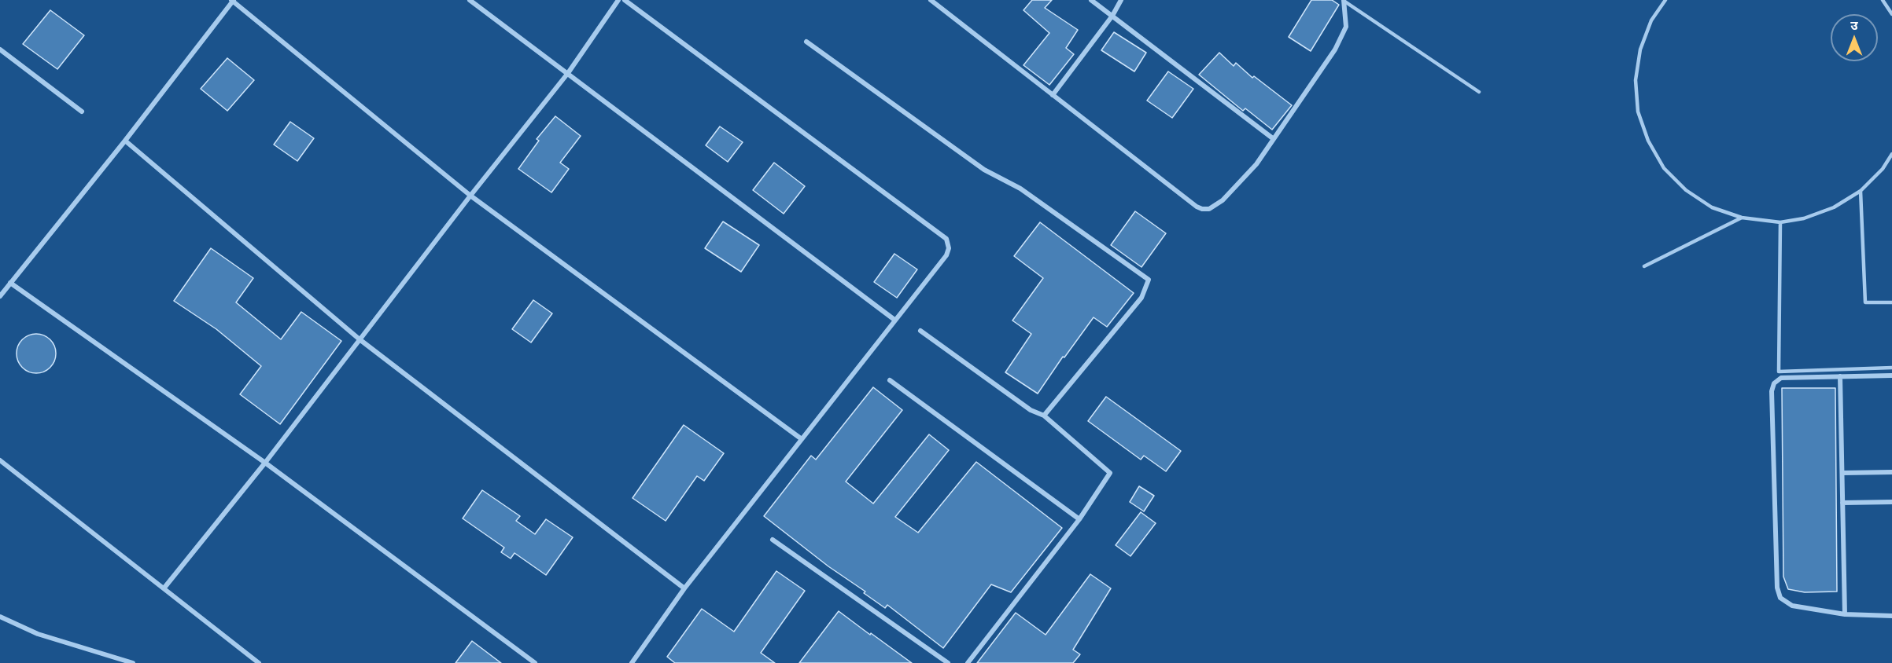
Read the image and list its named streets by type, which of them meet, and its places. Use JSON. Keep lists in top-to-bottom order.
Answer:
{
  "north": "top"
}
